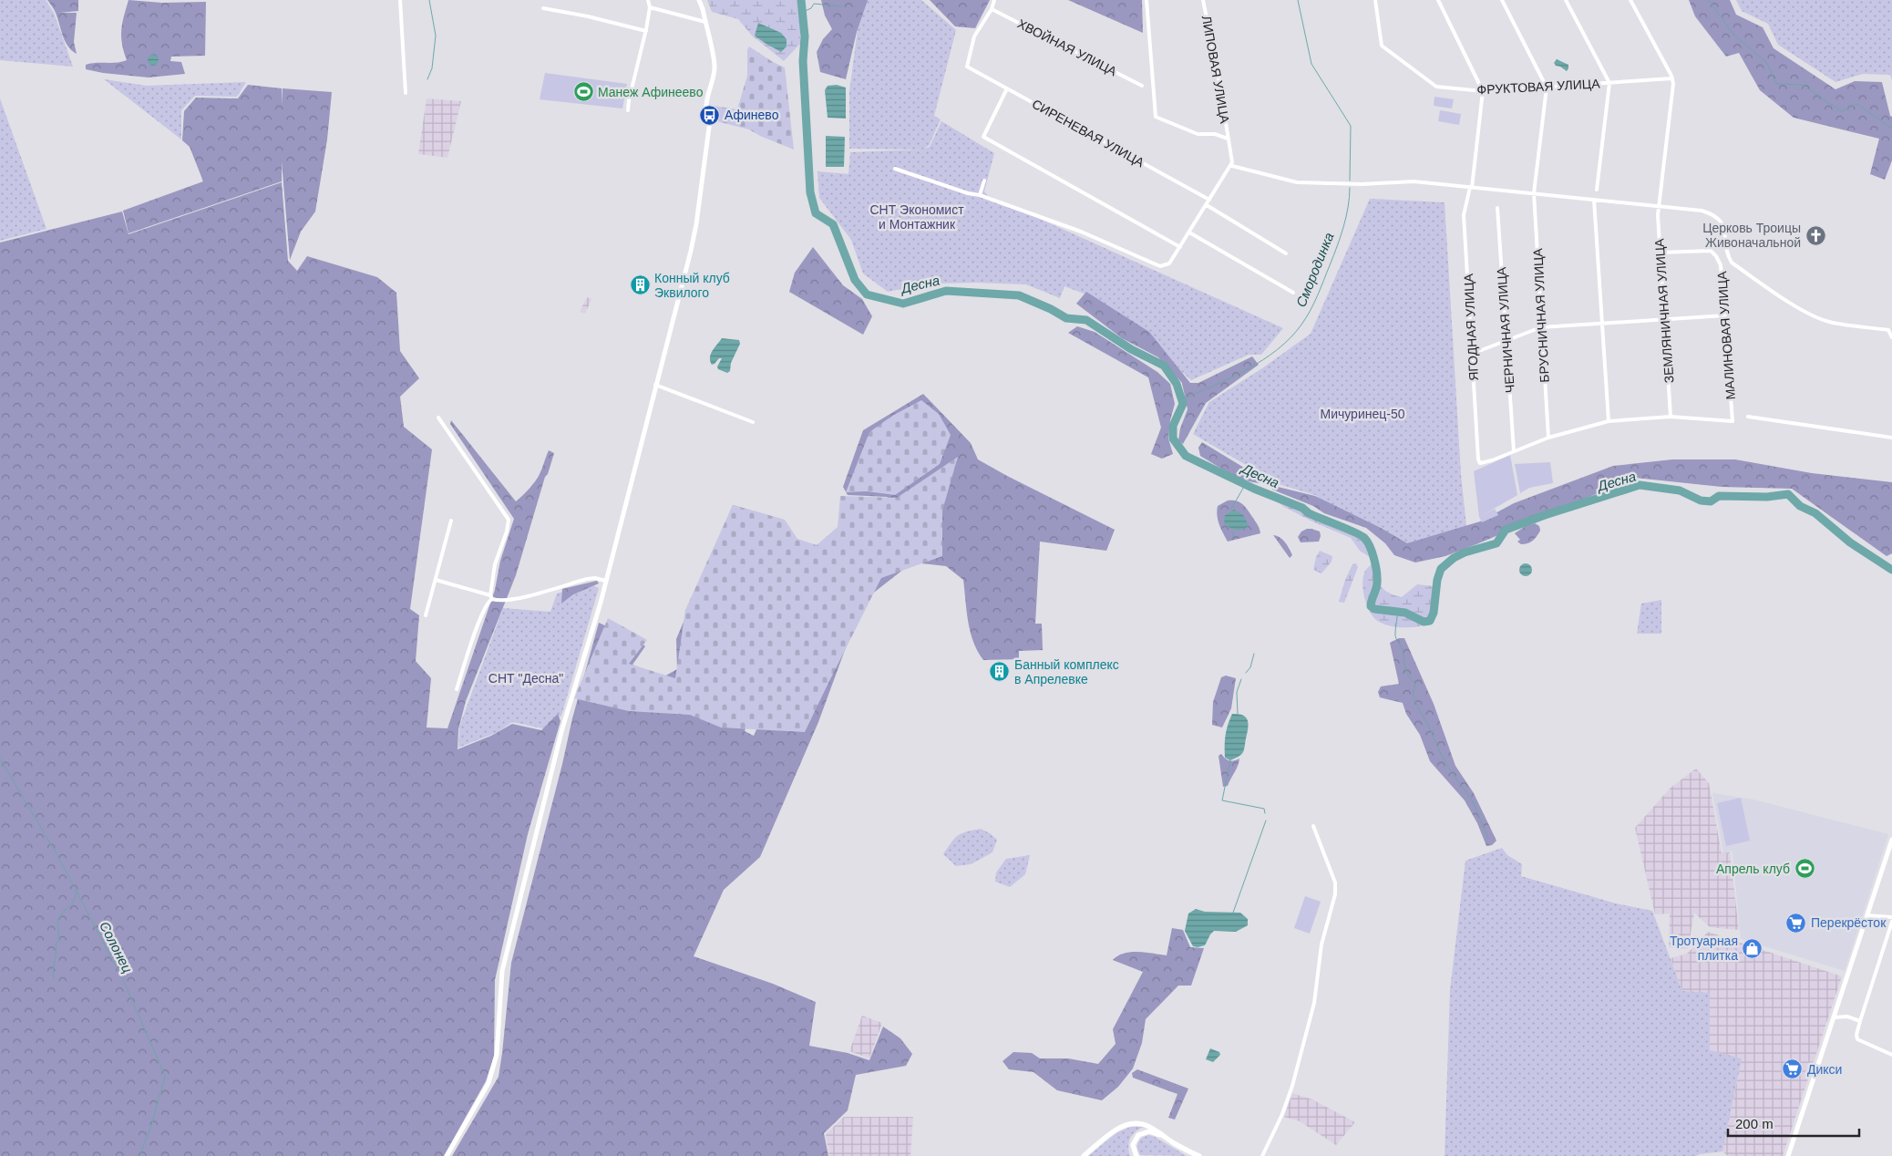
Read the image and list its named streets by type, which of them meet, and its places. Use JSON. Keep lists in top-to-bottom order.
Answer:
{
  "streets": {
    "street": [
      "ХВОЙНАЯ УЛИЦА",
      "ЛИПОВАЯ УЛИЦА",
      "ФРУКТОВАЯ УЛИЦА",
      "СИРЕНЕВАЯ УЛИЦА",
      "ЗЕМЛЯНИЧНАЯ УЛИЦА",
      "БРУСНИЧНАЯ УЛИЦА",
      "ЯГОДНАЯ УЛИЦА",
      "ЧЕРНИЧНАЯ УЛИЦА",
      "МАЛИНОВАЯ УЛИЦА"
    ]
  },
  "crossings": [
    ["ХВОЙНАЯ УЛИЦА", "СИРЕНЕВАЯ УЛИЦА"],
    ["ФРУКТОВАЯ УЛИЦА", "БРУСНИЧНАЯ УЛИЦА"],
    ["ФРУКТОВАЯ УЛИЦА", "ЯГОДНАЯ УЛИЦА"],
    ["ЗЕМЛЯНИЧНАЯ УЛИЦА", "МАЛИНОВАЯ УЛИЦА"],
    ["ЯГОДНАЯ УЛИЦА", "ЧЕРНИЧНАЯ УЛИЦА"]
  ],
  "water": ["Смородинка", "Десна", "Солонец"],
  "parks": ["СНТ Экономист и Монтажник", "Мичуринец-50", "СНТ \"Десна\""],
  "places": {
    "sports": ["Манеж Афинеево", "Апрель клуб"],
    "bus stop": ["Афинево"],
    "church": ["Церковь Троицы Живоначальной"],
    "building": ["Конный клуб Эквилого", "Банный комплекс в Апрелевке"],
    "supermarket": ["Перекрёсток", "Дикси"],
    "shop": ["Тротуарная плитка"]
  },
  "scale_bar": "200 m"
}
